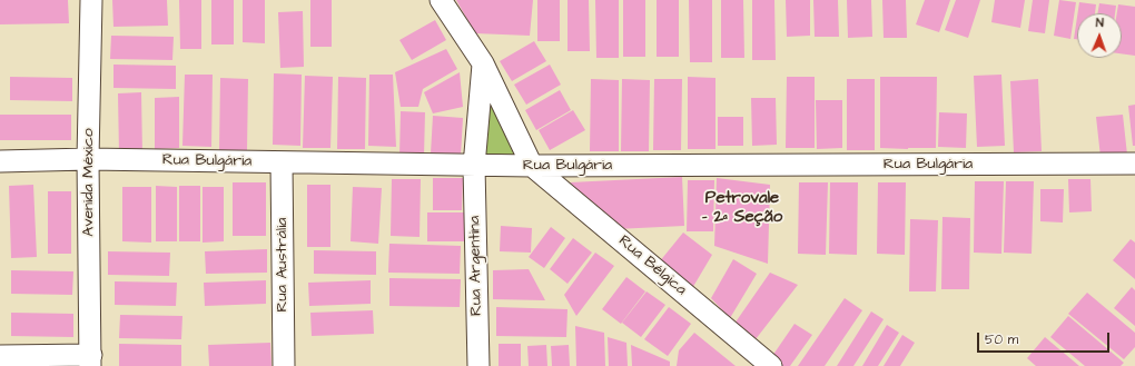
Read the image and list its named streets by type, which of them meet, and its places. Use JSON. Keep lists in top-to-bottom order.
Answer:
{
  "streets": {
    "street": [
      "Rua Bulgária",
      "Avenida México",
      "Rua Austrália",
      "Rua Argentina",
      "Rua Bélgica"
    ]
  },
  "crossings": [
    ["Rua Bulgária", "Avenida México"],
    ["Rua Bulgária", "Rua Austrália"],
    ["Rua Bulgária", "Rua Argentina"],
    ["Rua Bulgária", "Rua Bélgica"]
  ],
  "districts": ["Petrovale - 2ª Seção"],
  "scale_bar": "50 m",
  "north": "top"
}
